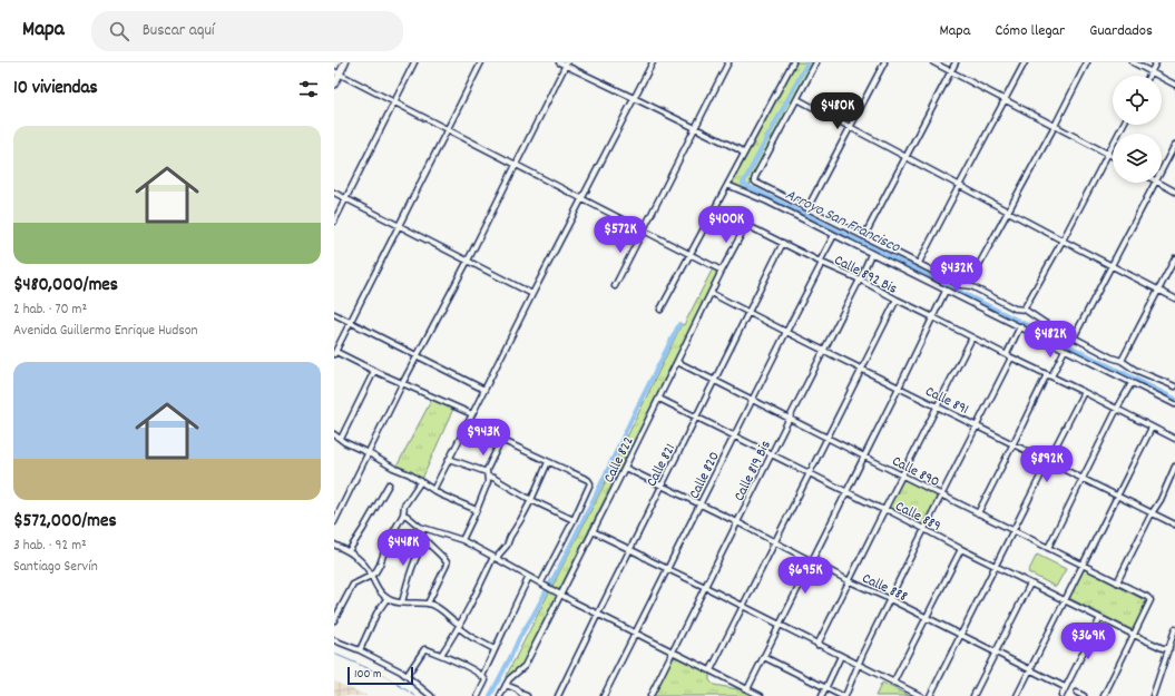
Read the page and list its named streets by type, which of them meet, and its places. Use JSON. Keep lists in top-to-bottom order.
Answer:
{
  "streets": {
    "street": [
      "Calle 892 Bis",
      "Calle 891",
      "Calle 822",
      "Calle 821",
      "Calle 819 Bis",
      "Calle 890",
      "Calle 820",
      "Calle 889",
      "Calle 888"
    ]
  },
  "crossings": [
    ["Calle 892 Bis", "Calle 822"],
    ["Calle 892 Bis", "Calle 821"],
    ["Calle 892 Bis", "Calle 819 Bis"],
    ["Calle 892 Bis", "Calle 820"],
    ["Calle 891", "Calle 822"],
    ["Calle 891", "Calle 821"],
    ["Calle 891", "Calle 819 Bis"],
    ["Calle 891", "Calle 820"],
    ["Calle 822", "Calle 890"],
    ["Calle 822", "Calle 889"],
    ["Calle 822", "Calle 888"],
    ["Calle 821", "Calle 890"],
    ["Calle 821", "Calle 889"],
    ["Calle 821", "Calle 888"],
    ["Calle 819 Bis", "Calle 890"],
    ["Calle 819 Bis", "Calle 889"],
    ["Calle 819 Bis", "Calle 888"],
    ["Calle 890", "Calle 820"],
    ["Calle 890", "Calle 889"],
    ["Calle 820", "Calle 889"],
    ["Calle 820", "Calle 888"]
  ],
  "water": ["Arroyo San Francisco"],
  "scale_bar": "100 m",
  "page": {
    "header": "Mapa",
    "search": "Buscar aquí",
    "nav": ["Mapa", "Cómo llegar", "Guardados"],
    "heading": "10 viviendas",
    "price": [
      "$480K",
      "$400K",
      "$572K",
      "$432K",
      "$482K",
      "$943K",
      "$892K",
      "$448K",
      "$695K",
      "$369K"
    ],
    "list": [
      {
        "name": "$480,000/mes",
        "note": "2 hab. · 70 m² · Avenida Guillermo Enrique Hudson"
      },
      {
        "name": "$572,000/mes",
        "note": "3 hab. · 92 m² · Santiago Servín"
      }
    ],
    "scale": "100 m"
  }
}
